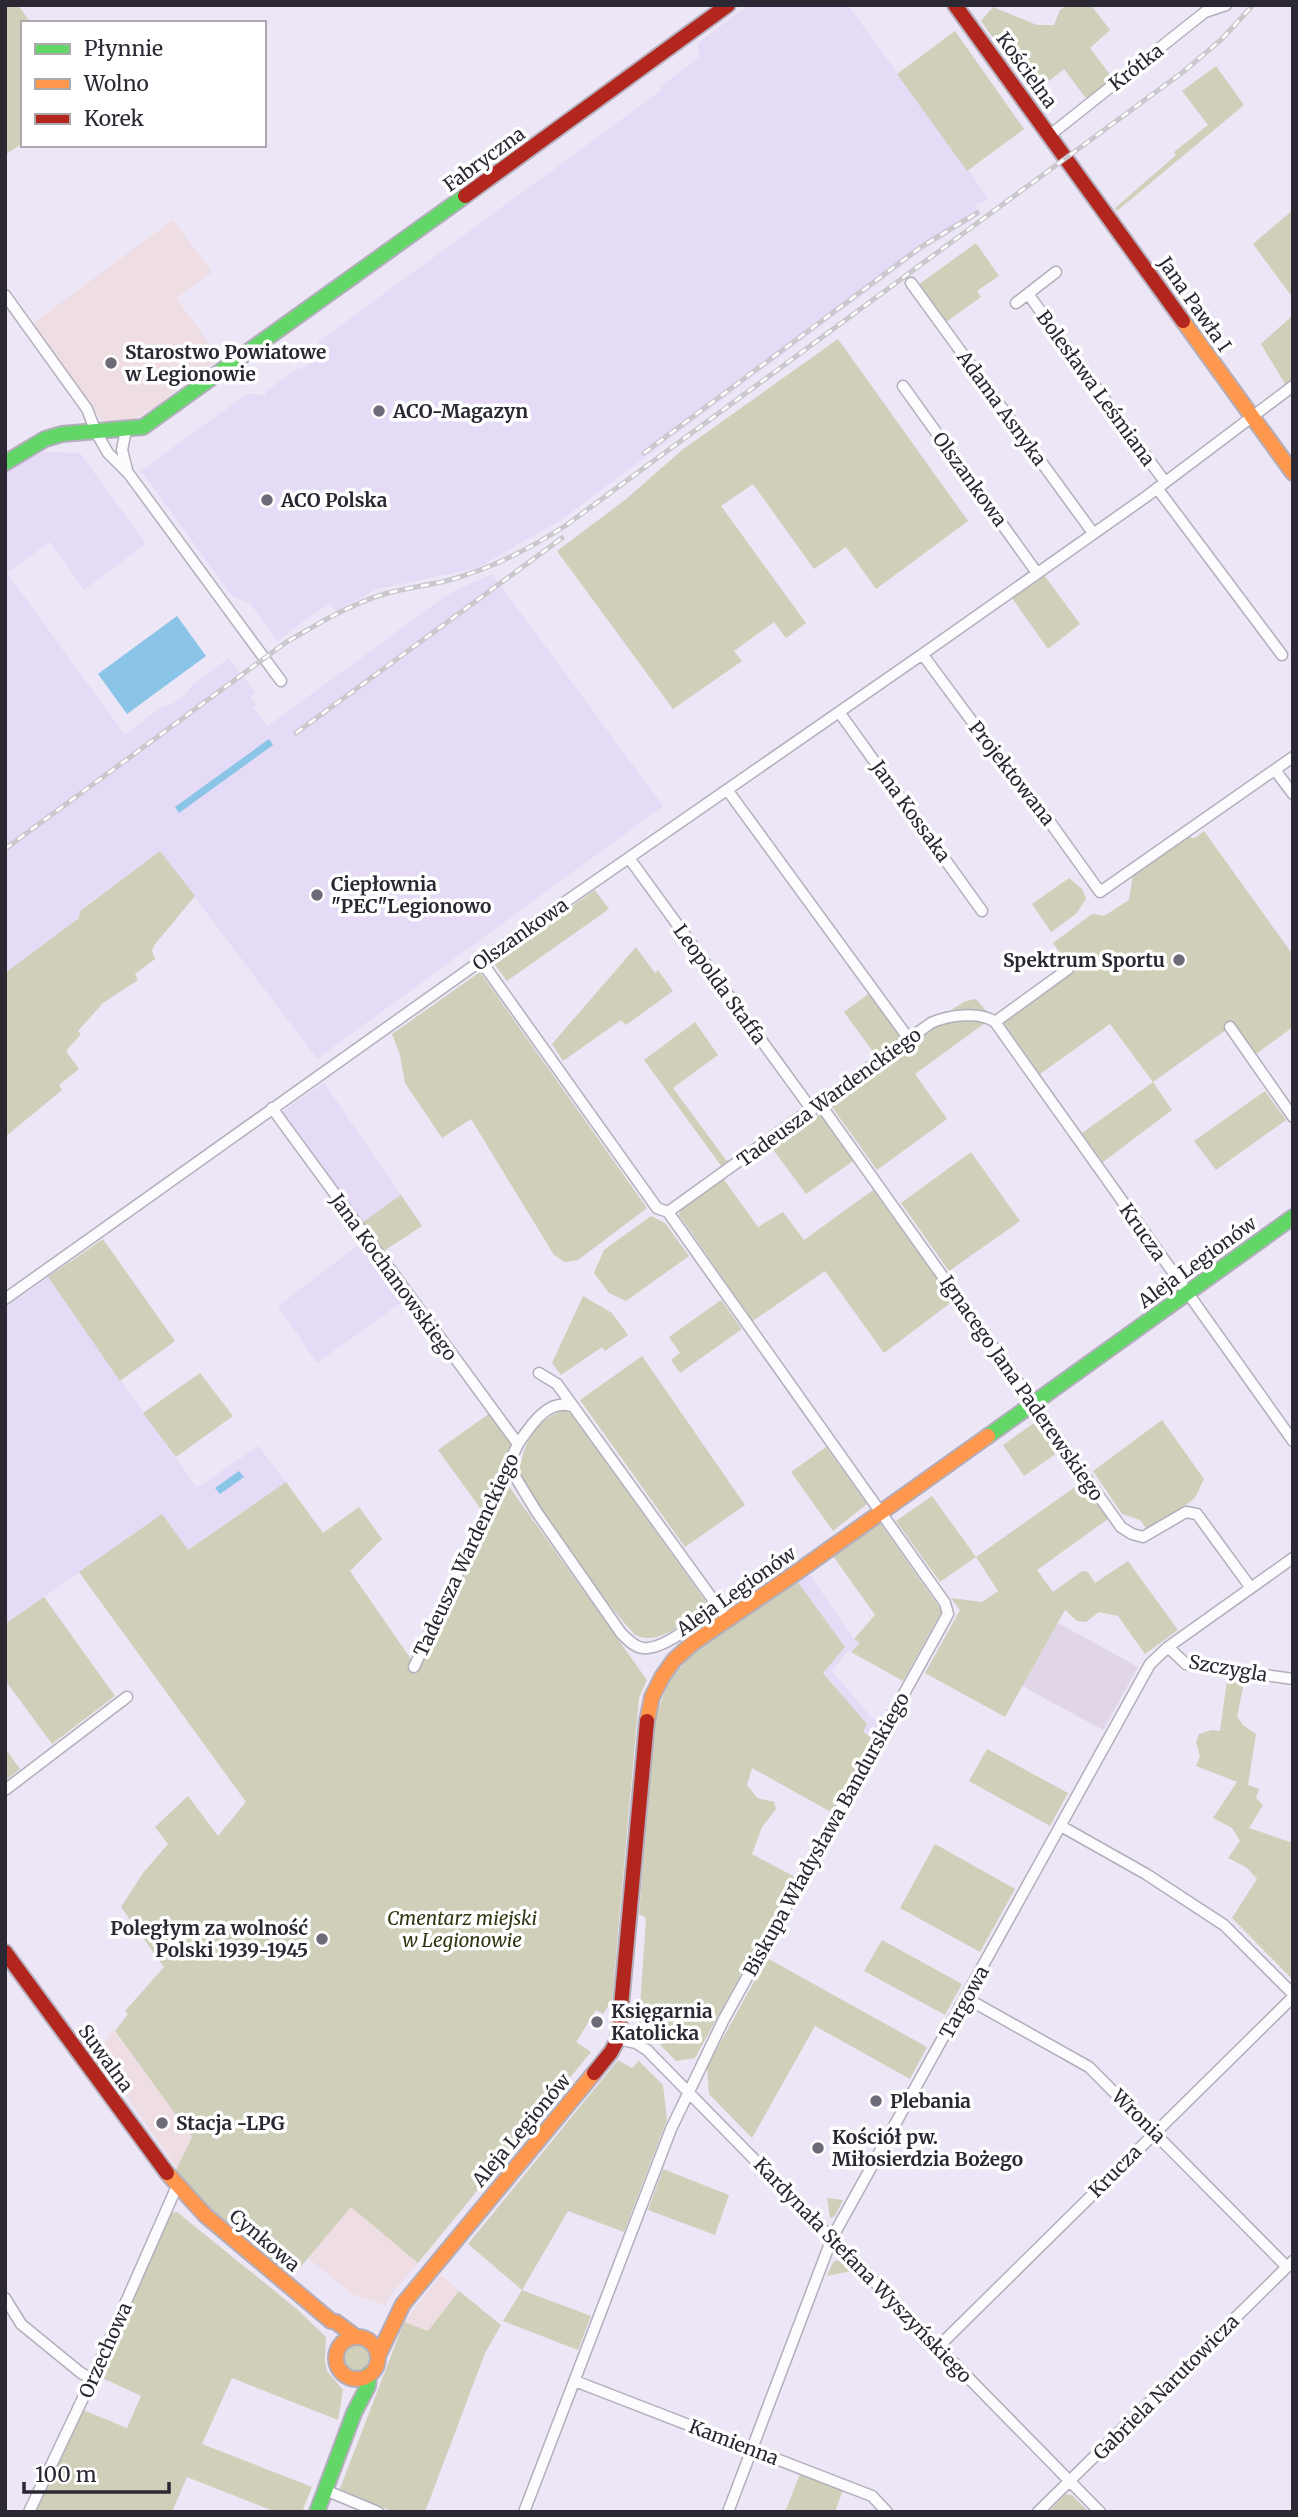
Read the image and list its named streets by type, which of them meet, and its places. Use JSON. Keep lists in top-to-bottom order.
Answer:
{
  "streets": {
    "street": [
      "Krótka",
      "Kościelna",
      "Fabryczna",
      "Jana Pawła I",
      "Bolesława Leśmiana",
      "Adama Asnyka",
      "Olszankowa",
      "Projektowana",
      "Jana Kossaka",
      "Leopolda Staffa",
      "Tadeusza Wardenckiego",
      "Krucza",
      "Aleja Legionów",
      "Jana Kochanowskiego",
      "Ignacego Jana Paderewskiego",
      "Szczygla",
      "Biskupa Władysława Bandurskiego",
      "Targowa",
      "Suwalna",
      "Wronia",
      "Cynkowa",
      "Kardynała Stefana Wyszyńskiego",
      "Orzechowa",
      "Gabriela Narutowicza",
      "Kamienna"
    ]
  },
  "crossings": [
    ["Krótka", "Kościelna"],
    ["Kościelna", "Jana Pawła I"],
    ["Jana Pawła I", "Olszankowa"],
    ["Bolesława Leśmiana", "Olszankowa"],
    ["Adama Asnyka", "Olszankowa"],
    ["Olszankowa", "Projektowana"],
    ["Olszankowa", "Jana Kossaka"],
    ["Olszankowa", "Leopolda Staffa"],
    ["Olszankowa", "Jana Kochanowskiego"],
    ["Olszankowa", "Biskupa Władysława Bandurskiego"],
    ["Leopolda Staffa", "Tadeusza Wardenckiego"],
    ["Leopolda Staffa", "Ignacego Jana Paderewskiego"],
    ["Tadeusza Wardenckiego", "Krucza"],
    ["Tadeusza Wardenckiego", "Jana Kochanowskiego"],
    ["Tadeusza Wardenckiego", "Ignacego Jana Paderewskiego"],
    ["Tadeusza Wardenckiego", "Biskupa Władysława Bandurskiego"],
    ["Krucza", "Aleja Legionów"],
    ["Krucza", "Wronia"],
    ["Krucza", "Kardynała Stefana Wyszyńskiego"],
    ["Aleja Legionów", "Ignacego Jana Paderewskiego"],
    ["Aleja Legionów", "Biskupa Władysława Bandurskiego"],
    ["Aleja Legionów", "Cynkowa"],
    ["Aleja Legionów", "Kardynała Stefana Wyszyńskiego"],
    ["Ignacego Jana Paderewskiego", "Targowa"],
    ["Szczygla", "Targowa"],
    ["Biskupa Władysława Bandurskiego", "Kardynała Stefana Wyszyńskiego"],
    ["Biskupa Władysława Bandurskiego", "Kamienna"],
    ["Targowa", "Wronia"],
    ["Targowa", "Kardynała Stefana Wyszyńskiego"],
    ["Targowa", "Kamienna"],
    ["Suwalna", "Cynkowa"],
    ["Suwalna", "Orzechowa"],
    ["Wronia", "Gabriela Narutowicza"],
    ["Cynkowa", "Orzechowa"],
    ["Kardynała Stefana Wyszyńskiego", "Gabriela Narutowicza"]
  ],
  "parks": ["Cmentarz miejski w Legionowie"],
  "places": [
    "Starostwo Powiatowe w Legionowie",
    "ACO-Magazyn",
    "ACO Polska",
    "Ciepłownia \"PEC\"Legionowo",
    "Spektrum Sportu",
    "Poległym za wolność Polski 1939-1945",
    "Księgarnia Katolicka",
    "Plebania",
    "Stacja -LPG",
    "Kościół pw. Miłosierdzia Bożego"
  ],
  "legend": ["Płynnie", "Wolno", "Korek"],
  "scale_bar": "100 m"
}
